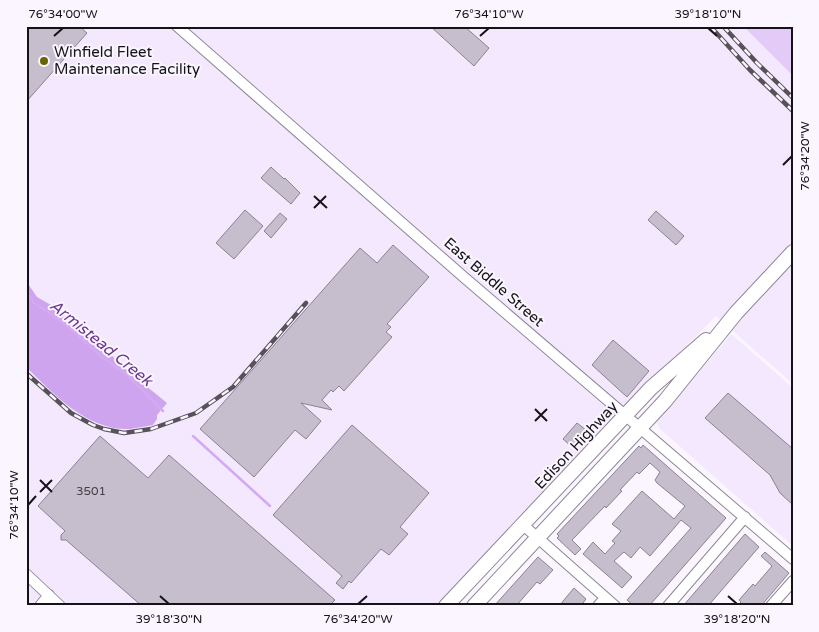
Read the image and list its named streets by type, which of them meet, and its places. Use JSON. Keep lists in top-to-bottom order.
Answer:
{
  "streets": {
    "main road": ["Edison Highway"],
    "street": ["East Biddle Street"]
  },
  "crossings": [
    ["East Biddle Street", "Edison Highway"]
  ],
  "water": ["Armistead Creek"],
  "places": ["Winfield Fleet Maintenance Facility"],
  "house_numbers": ["3501"],
  "coordinates": [
    "76°34'00\"W",
    "76°34'10\"W",
    "39°18'10\"N",
    "76°34'20\"W",
    "39°18'30\"N",
    "39°18'20\"N"
  ]
}
